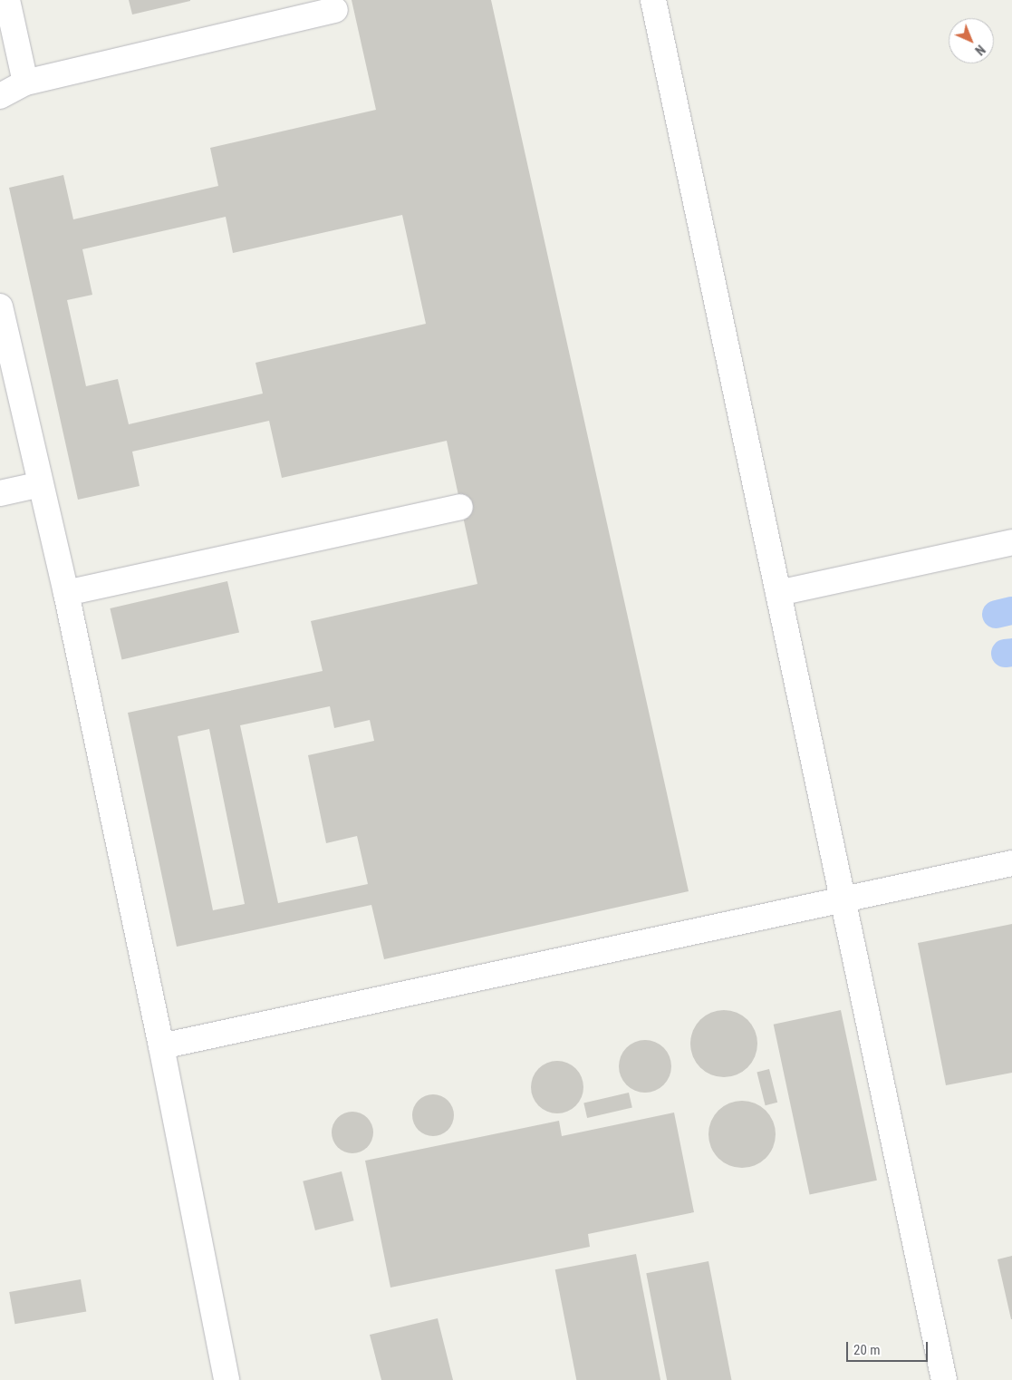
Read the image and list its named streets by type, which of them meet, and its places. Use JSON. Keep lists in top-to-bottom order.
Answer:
{
  "scale_bar": "20 m",
  "north": "bottom right"
}
